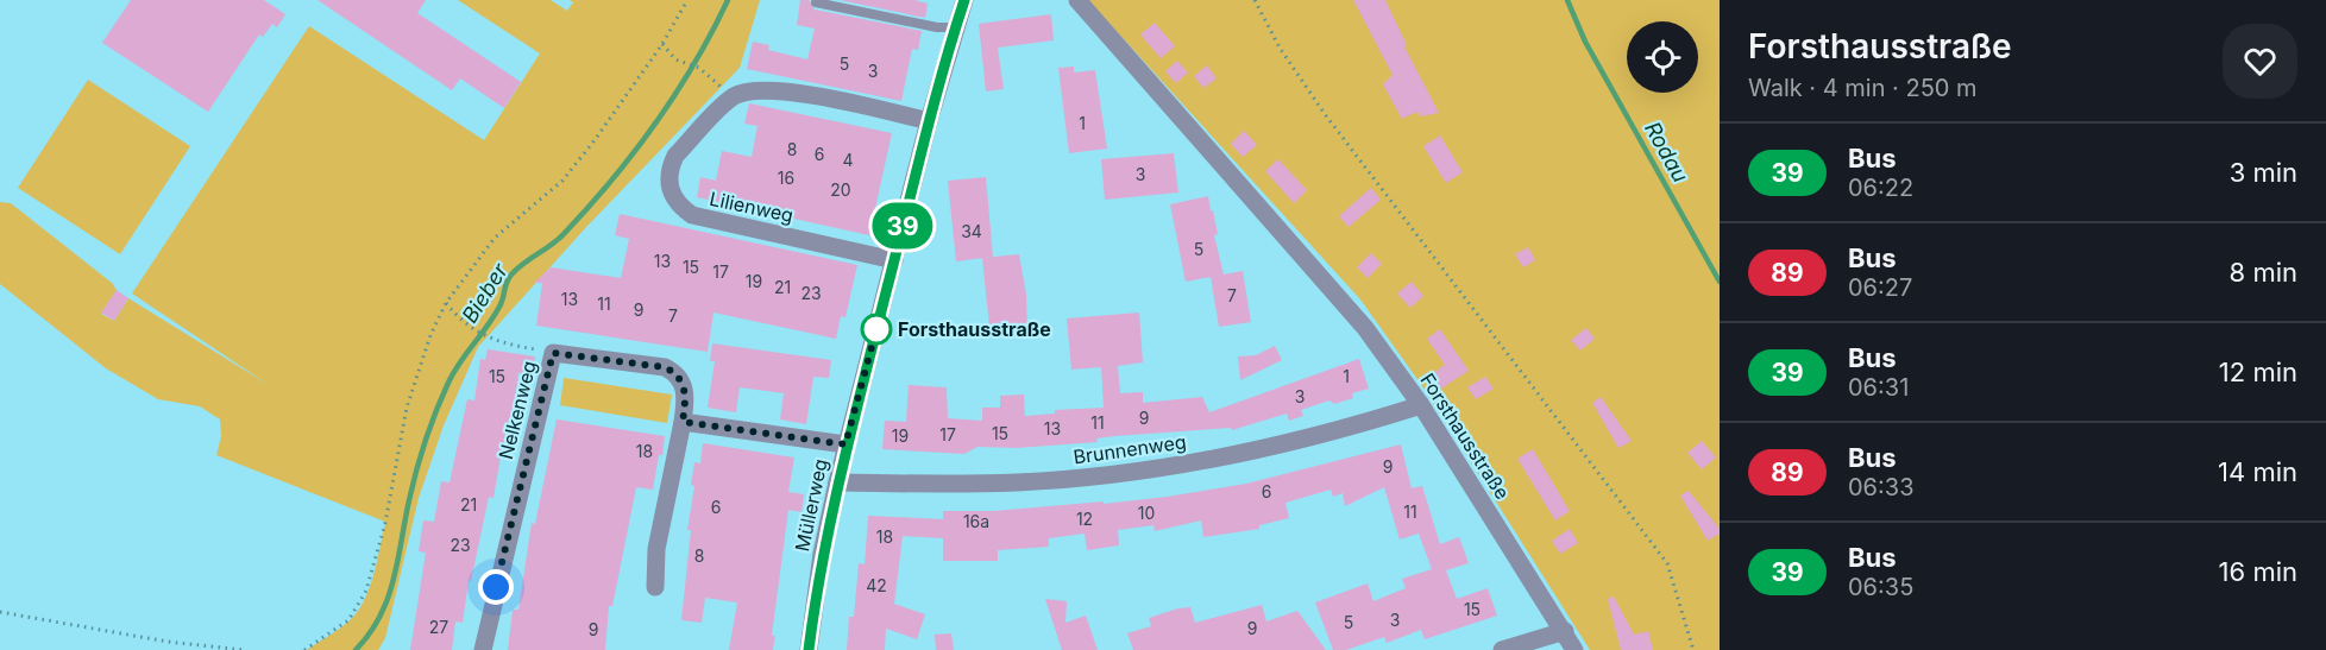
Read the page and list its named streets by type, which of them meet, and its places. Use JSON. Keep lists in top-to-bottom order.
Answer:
{
  "streets": {
    "street": [
      "Lilienweg",
      "Nelkenweg",
      "Forsthausstraße",
      "Brunnenweg",
      "Müllerweg"
    ]
  },
  "crossings": [
    ["Lilienweg", "Müllerweg"],
    ["Forsthausstraße", "Brunnenweg"],
    ["Brunnenweg", "Müllerweg"]
  ],
  "water": ["Rodau", "Bieber"],
  "places": ["Forsthausstraße"],
  "lines": ["bus line 39"],
  "house_numbers": [
    "5",
    "3",
    "1",
    "8",
    "6",
    "4",
    "3",
    "16",
    "20",
    "34",
    "5",
    "13",
    "15",
    "17",
    "19",
    "21",
    "23",
    "7",
    "13",
    "11",
    "9",
    "7",
    "15",
    "1",
    "3",
    "9",
    "11",
    "13",
    "15",
    "17",
    "19",
    "18",
    "9",
    "6",
    "21",
    "6",
    "11",
    "10",
    "12",
    "16a",
    "18",
    "23",
    "8",
    "42",
    "15",
    "3",
    "5",
    "27",
    "9",
    "9"
  ],
  "page": {
    "on_map": "39",
    "heading": ["Forsthausstraße", "Walk · 4 min · 250 m"],
    "list": [
      {
        "mark": "39",
        "name": "Bus",
        "note": "06:22",
        "value": "3 min"
      },
      {
        "mark": "89",
        "name": "Bus",
        "note": "06:27",
        "value": "8 min"
      },
      {
        "mark": "39",
        "name": "Bus",
        "note": "06:31",
        "value": "12 min"
      },
      {
        "mark": "89",
        "name": "Bus",
        "note": "06:33",
        "value": "14 min"
      },
      {
        "mark": "39",
        "name": "Bus",
        "note": "06:35",
        "value": "16 min"
      }
    ]
  }
}
